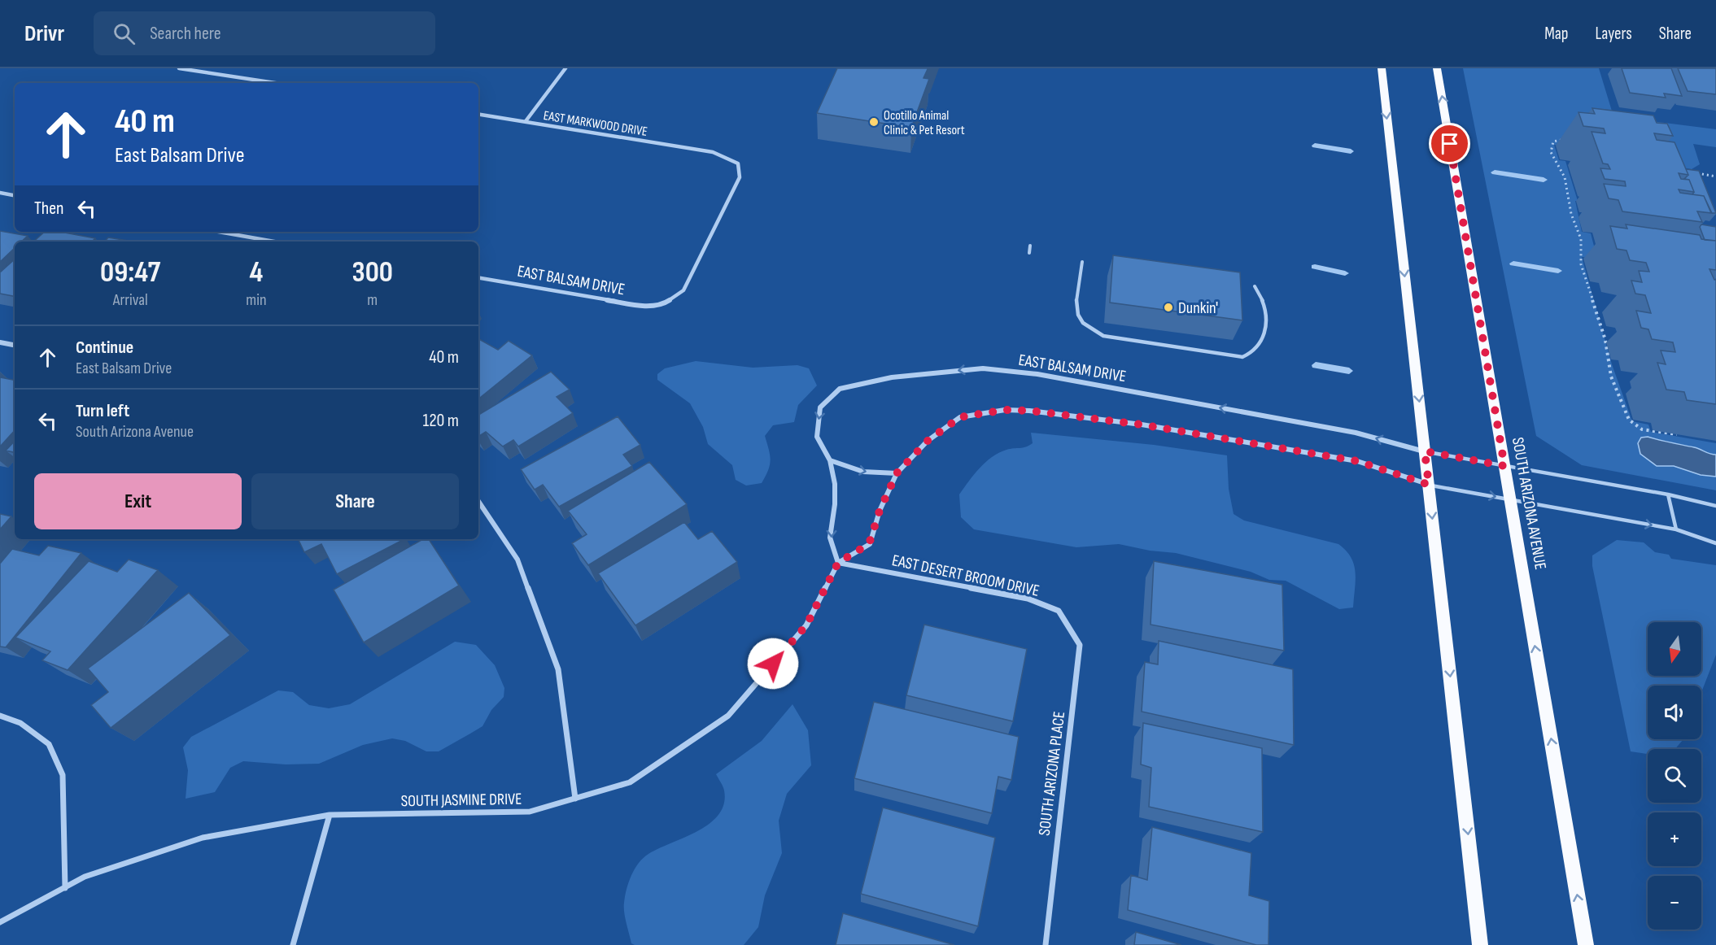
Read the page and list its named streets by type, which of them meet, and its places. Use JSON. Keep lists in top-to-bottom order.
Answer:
{
  "streets": {
    "main road": ["SOUTH ARIZONA AVENUE"],
    "street": [
      "EAST MARKWOOD DRIVE",
      "EAST BALSAM DRIVE",
      "EAST DESERT BROOM DRIVE",
      "SOUTH ARIZONA PLACE",
      "SOUTH JASMINE DRIVE"
    ]
  },
  "crossings": [
    ["EAST MARKWOOD DRIVE", "EAST BALSAM DRIVE"],
    ["EAST BALSAM DRIVE", "EAST DESERT BROOM DRIVE"],
    ["EAST BALSAM DRIVE", "SOUTH JASMINE DRIVE"],
    ["EAST DESERT BROOM DRIVE", "SOUTH ARIZONA PLACE"],
    ["EAST DESERT BROOM DRIVE", "SOUTH JASMINE DRIVE"]
  ],
  "places": ["Ocotillo Animal Clinic & Pet Resort", "Dunkin'"],
  "north": "bottom",
  "page": {
    "header": "Drivr",
    "search": "Search here",
    "nav": ["Map", "Layers", "Share"],
    "turn": ["40 m", "East Balsam Drive"],
    "then": "Then",
    "eta": [
      "09:47",
      "Arrival",
      "4",
      "min",
      "300",
      "m"
    ],
    "list": [
      {
        "name": "Continue",
        "note": "East Balsam Drive",
        "value": "40 m"
      },
      {
        "name": "Turn left",
        "note": "South Arizona Avenue",
        "value": "120 m"
      }
    ],
    "buttons": ["Exit", "Share"],
    "map_buttons": ["+", "−"]
  }
}
